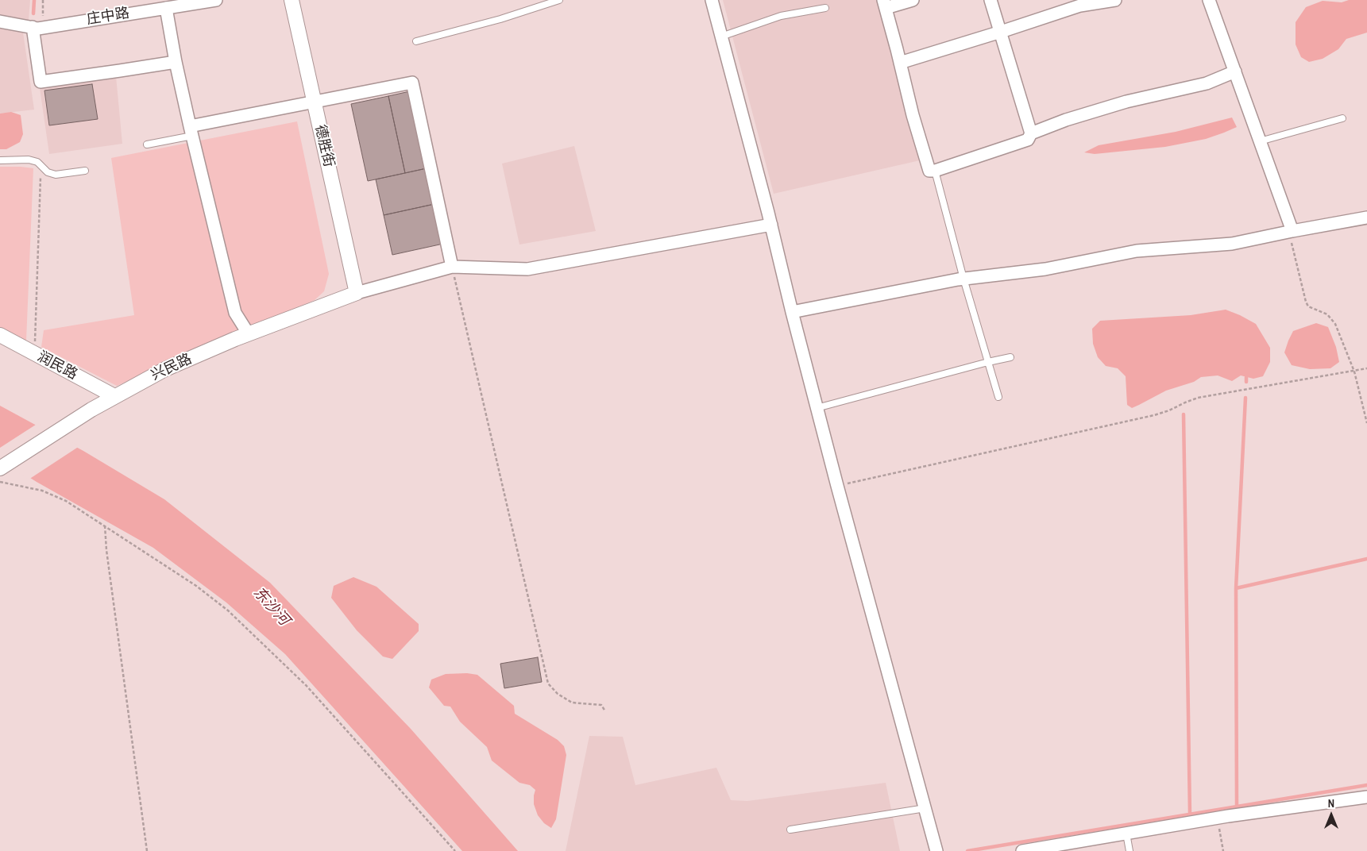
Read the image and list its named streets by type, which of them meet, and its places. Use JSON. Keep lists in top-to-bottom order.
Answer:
{
  "streets": {
    "street": [
      "庄中路",
      "德胜街",
      "润民路",
      "兴民路"
    ]
  },
  "crossings": [
    ["德胜街", "兴民路"],
    ["润民路", "兴民路"]
  ],
  "water": ["东沙河"],
  "north": "top"
}
